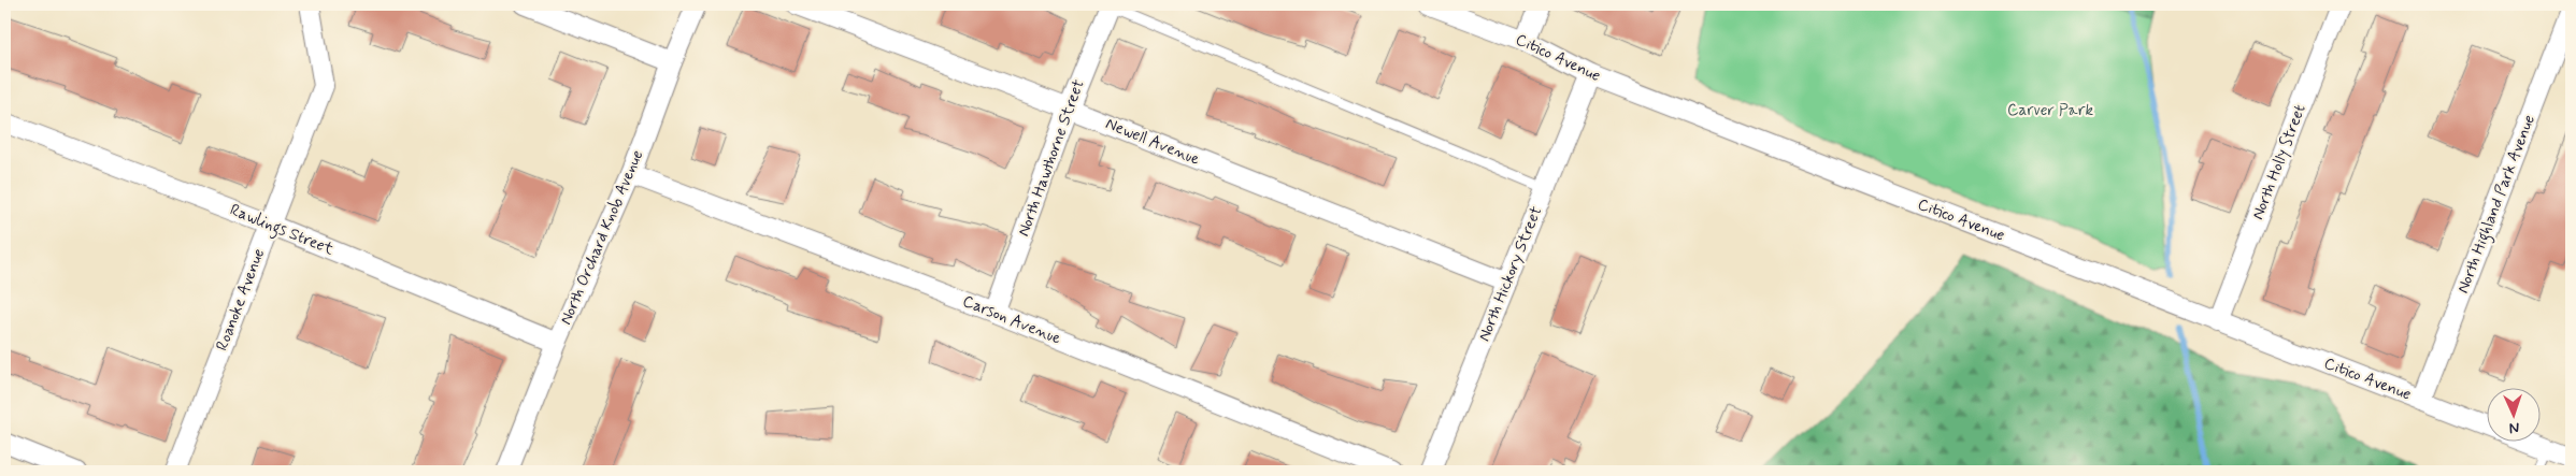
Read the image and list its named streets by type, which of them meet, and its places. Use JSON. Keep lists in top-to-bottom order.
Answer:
{
  "streets": {
    "street": [
      "Citico Avenue",
      "Newell Avenue",
      "North Hawthorne Street",
      "North Holly Street",
      "North Highland Park Avenue",
      "Rawlings Street",
      "North Orchard Knob Avenue",
      "North Hickory Street",
      "Roanoke Avenue",
      "Carson Avenue"
    ]
  },
  "crossings": [
    ["Citico Avenue", "North Holly Street"],
    ["Citico Avenue", "North Highland Park Avenue"],
    ["Citico Avenue", "North Hickory Street"],
    ["Newell Avenue", "North Hawthorne Street"],
    ["Newell Avenue", "North Hickory Street"],
    ["North Hawthorne Street", "Carson Avenue"],
    ["Rawlings Street", "North Orchard Knob Avenue"],
    ["Rawlings Street", "Roanoke Avenue"],
    ["North Orchard Knob Avenue", "Carson Avenue"]
  ],
  "parks": ["Carver Park"],
  "north": "bottom"
}
